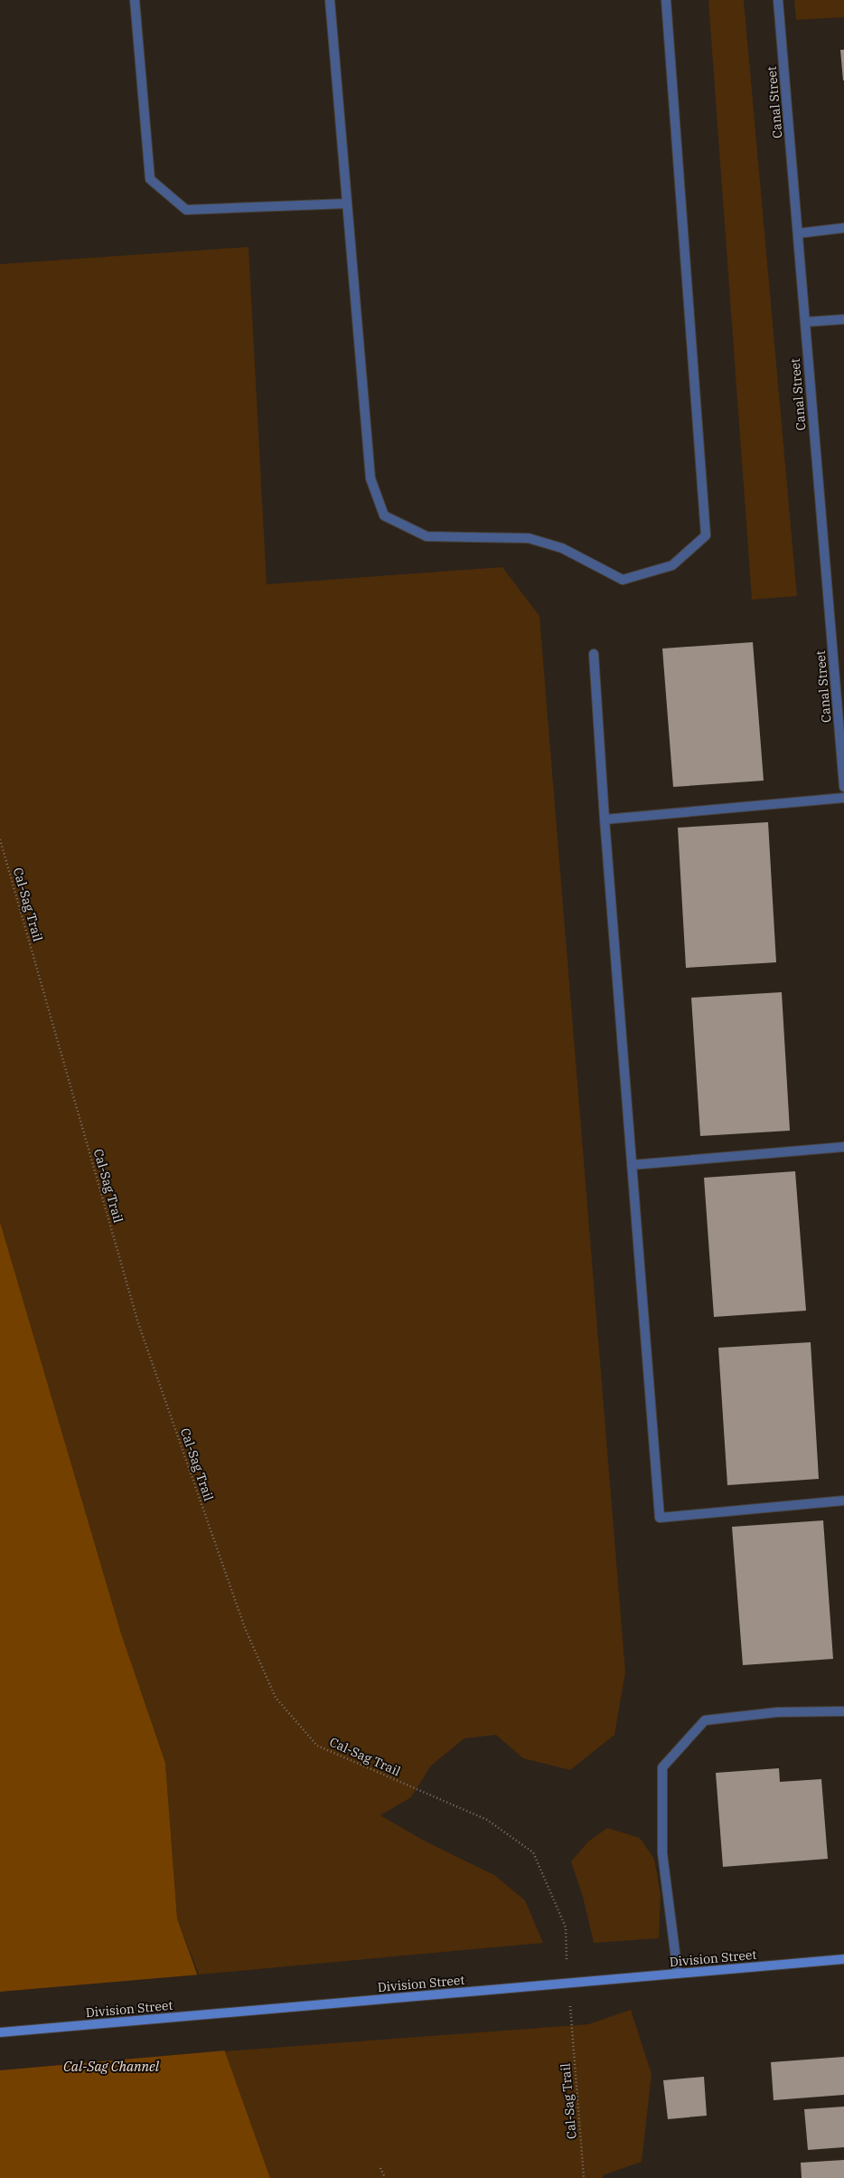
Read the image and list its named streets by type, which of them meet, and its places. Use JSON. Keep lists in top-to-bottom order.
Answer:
{
  "streets": {
    "street": ["Canal Street", "Division Street"],
    "path": ["Cal-Sag Trail"]
  },
  "water": ["Cal-Sag Channel"]
}
